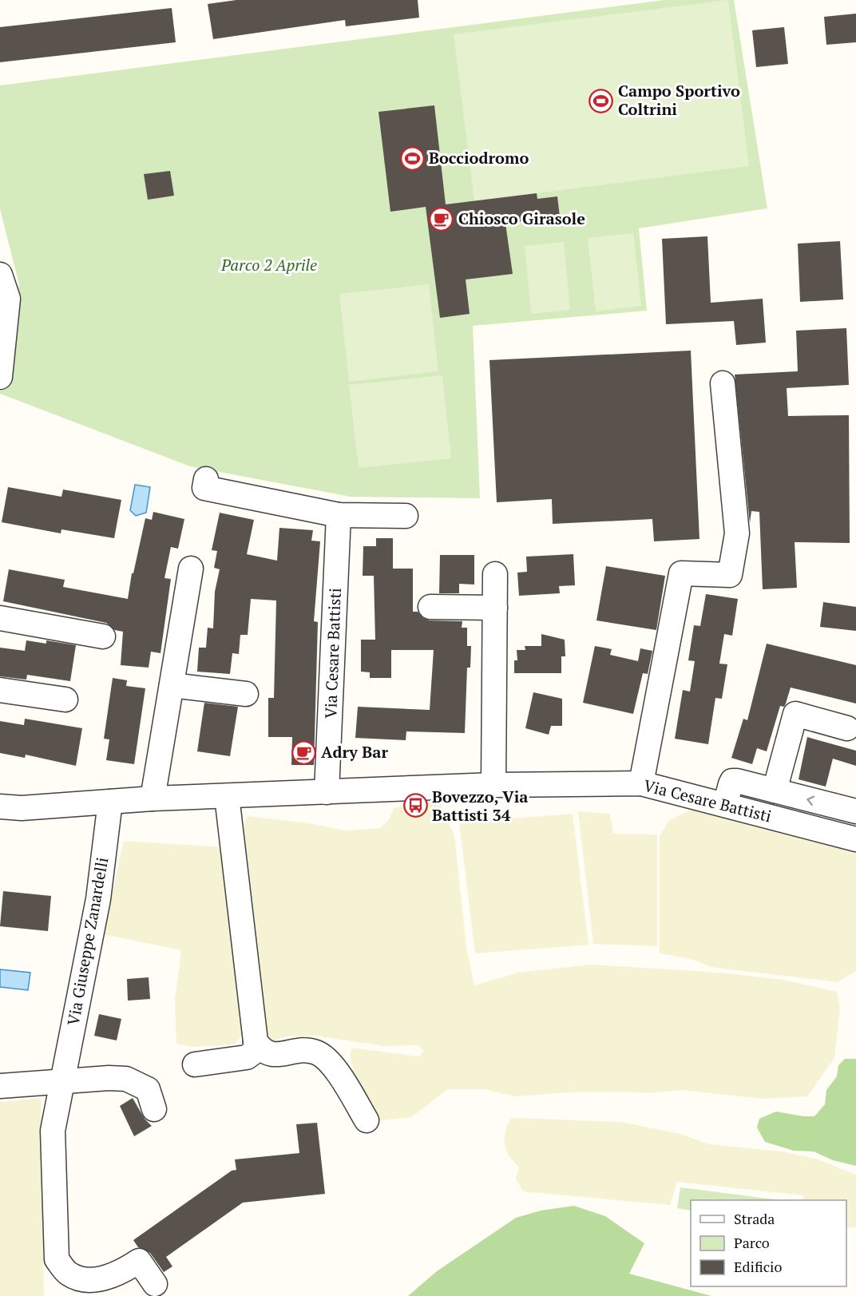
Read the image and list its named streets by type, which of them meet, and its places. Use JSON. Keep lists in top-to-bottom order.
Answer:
{
  "streets": {
    "street": ["Via Cesare Battisti", "Via Giuseppe Zanardelli"]
  },
  "crossings": [
    ["Via Cesare Battisti", "Via Giuseppe Zanardelli"]
  ],
  "parks": ["Parco 2 Aprile"],
  "places": {
    "sports": ["Campo Sportivo Coltrini", "Bocciodromo"],
    "cafe": ["Chiosco Girasole", "Adry Bar"],
    "bus stop": ["Bovezzo, Via Battisti 34"]
  },
  "legend": ["Strada", "Parco", "Edificio"]
}
